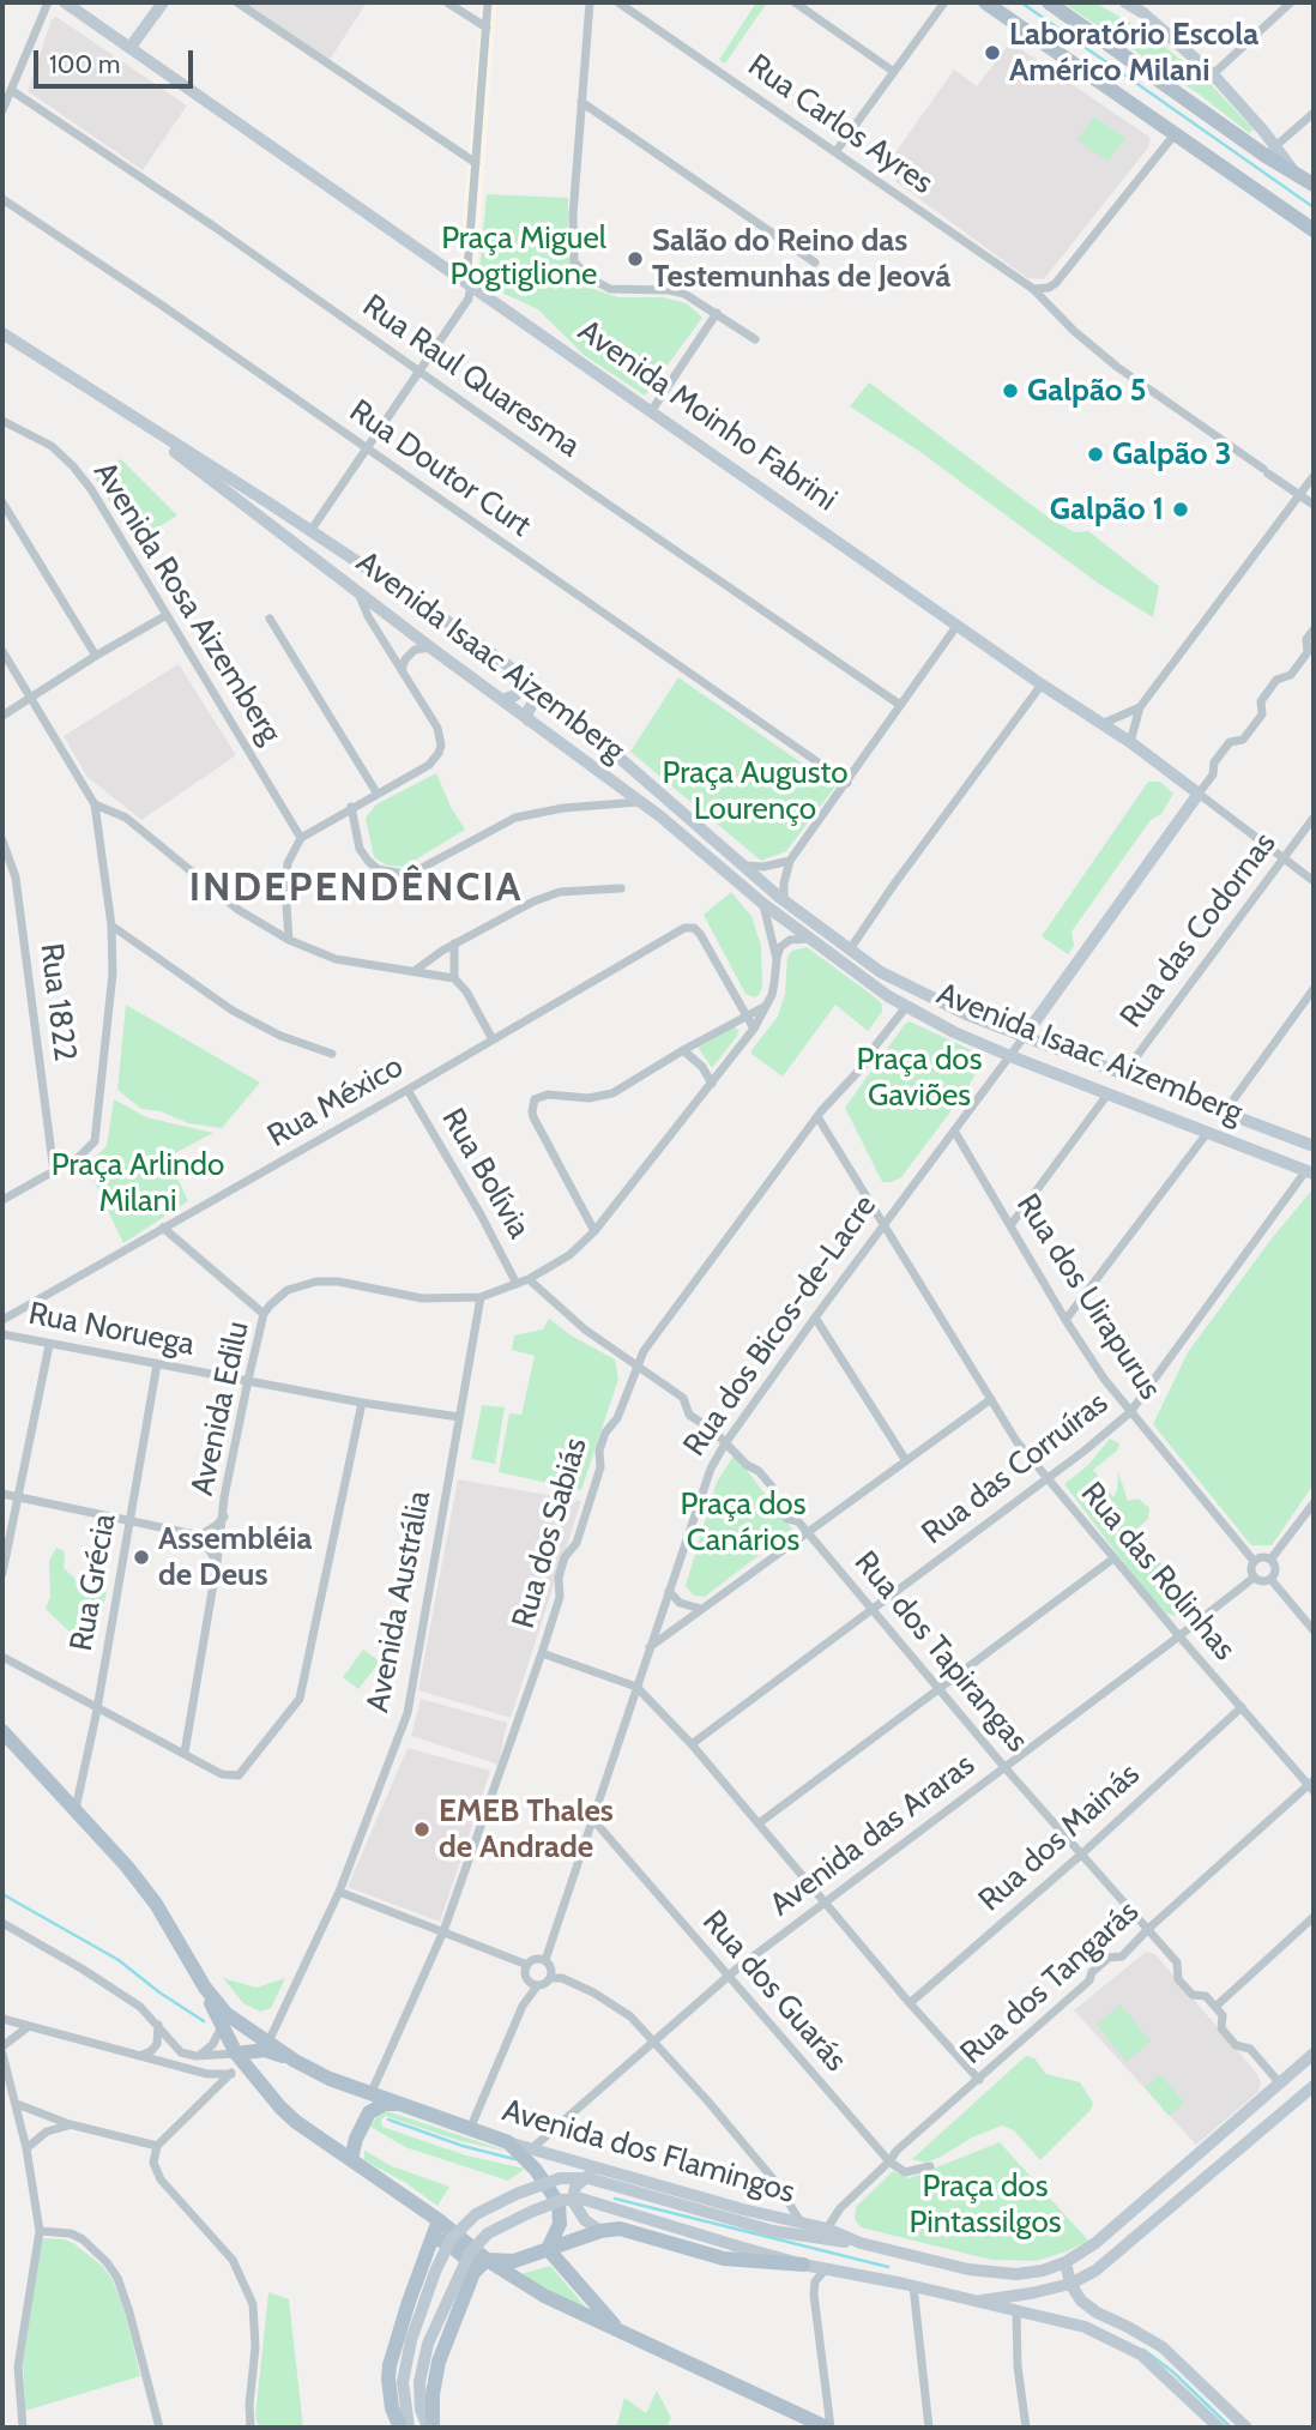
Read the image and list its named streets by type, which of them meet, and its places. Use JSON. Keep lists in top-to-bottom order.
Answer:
{
  "streets": {
    "main road": ["Avenida dos Flamingos"],
    "street": [
      "Rua Carlos Ayres",
      "Rua Raul Quaresma",
      "Avenida Moinho Fabrini",
      "Rua Doutor Curt",
      "Avenida Rosa Aizemberg",
      "Avenida Isaac Aizemberg",
      "Rua das Codornas",
      "Rua 1822",
      "Rua México",
      "Rua Bolívia",
      "Rua dos Uirapurus",
      "Rua dos Bicos-de-Lacre",
      "Rua Noruega",
      "Avenida Edilu",
      "Rua das Corruíras",
      "Rua dos Sabiás",
      "Rua das Rolinhas",
      "Rua Grécia",
      "Avenida Austrália",
      "Rua dos Tapirangas",
      "Avenida das Araras",
      "Rua dos Mainás",
      "Rua dos Tangarás",
      "Rua dos Guarás"
    ]
  },
  "crossings": [
    ["Avenida Moinho Fabrini", "Rua das Codornas"],
    ["Avenida Moinho Fabrini", "Rua dos Bicos-de-Lacre"],
    ["Avenida Isaac Aizemberg", "Rua das Codornas"],
    ["Avenida Isaac Aizemberg", "Rua dos Bicos-de-Lacre"],
    ["Avenida Isaac Aizemberg", "Avenida Edilu"],
    ["Avenida Isaac Aizemberg", "Rua das Corruíras"],
    ["Avenida Isaac Aizemberg", "Rua dos Sabiás"],
    ["Rua México", "Rua Bolívia"],
    ["Rua Bolívia", "Avenida Edilu"],
    ["Rua dos Uirapurus", "Rua dos Bicos-de-Lacre"],
    ["Rua dos Uirapurus", "Rua das Corruíras"],
    ["Rua dos Uirapurus", "Avenida das Araras"],
    ["Rua dos Bicos-de-Lacre", "Rua das Rolinhas"],
    ["Rua dos Bicos-de-Lacre", "Rua dos Tapirangas"],
    ["Rua dos Bicos-de-Lacre", "Rua dos Guarás"],
    ["Rua Noruega", "Avenida Edilu"],
    ["Rua Noruega", "Rua Grécia"],
    ["Rua Noruega", "Avenida Austrália"],
    ["Avenida Edilu", "Avenida Austrália"],
    ["Avenida Edilu", "Rua dos Tapirangas"],
    ["Rua das Corruíras", "Rua das Rolinhas"],
    ["Rua das Corruíras", "Rua dos Tapirangas"],
    ["Rua dos Sabiás", "Rua das Rolinhas"],
    ["Rua dos Sabiás", "Rua dos Tapirangas"],
    ["Rua dos Sabiás", "Avenida dos Flamingos"],
    ["Rua das Rolinhas", "Avenida das Araras"],
    ["Rua das Rolinhas", "Rua dos Mainás"],
    ["Rua das Rolinhas", "Rua dos Tangarás"],
    ["Avenida Austrália", "Avenida dos Flamingos"],
    ["Rua dos Tapirangas", "Avenida das Araras"],
    ["Rua dos Tapirangas", "Rua dos Mainás"],
    ["Rua dos Tapirangas", "Rua dos Tangarás"],
    ["Avenida das Araras", "Rua dos Guarás"],
    ["Avenida das Araras", "Avenida dos Flamingos"],
    ["Rua dos Tangarás", "Rua dos Guarás"],
    ["Rua dos Tangarás", "Avenida dos Flamingos"]
  ],
  "districts": ["INDEPENDÊNCIA"],
  "parks": [
    "Praça Miguel Pogtiglione",
    "Praça Augusto Lourenço",
    "Praça dos Gaviões",
    "Praça Arlindo Milani",
    "Praça dos Canários",
    "Praça dos Pintassilgos"
  ],
  "places": [
    "Laboratório Escola Américo Milani",
    "Salão do Reino das Testemunhas de Jeová",
    "Galpão 5",
    "Galpão 3",
    "Galpão 1",
    "Assembléia de Deus",
    "EMEB Thales de Andrade"
  ],
  "scale_bar": "100 m"
}
